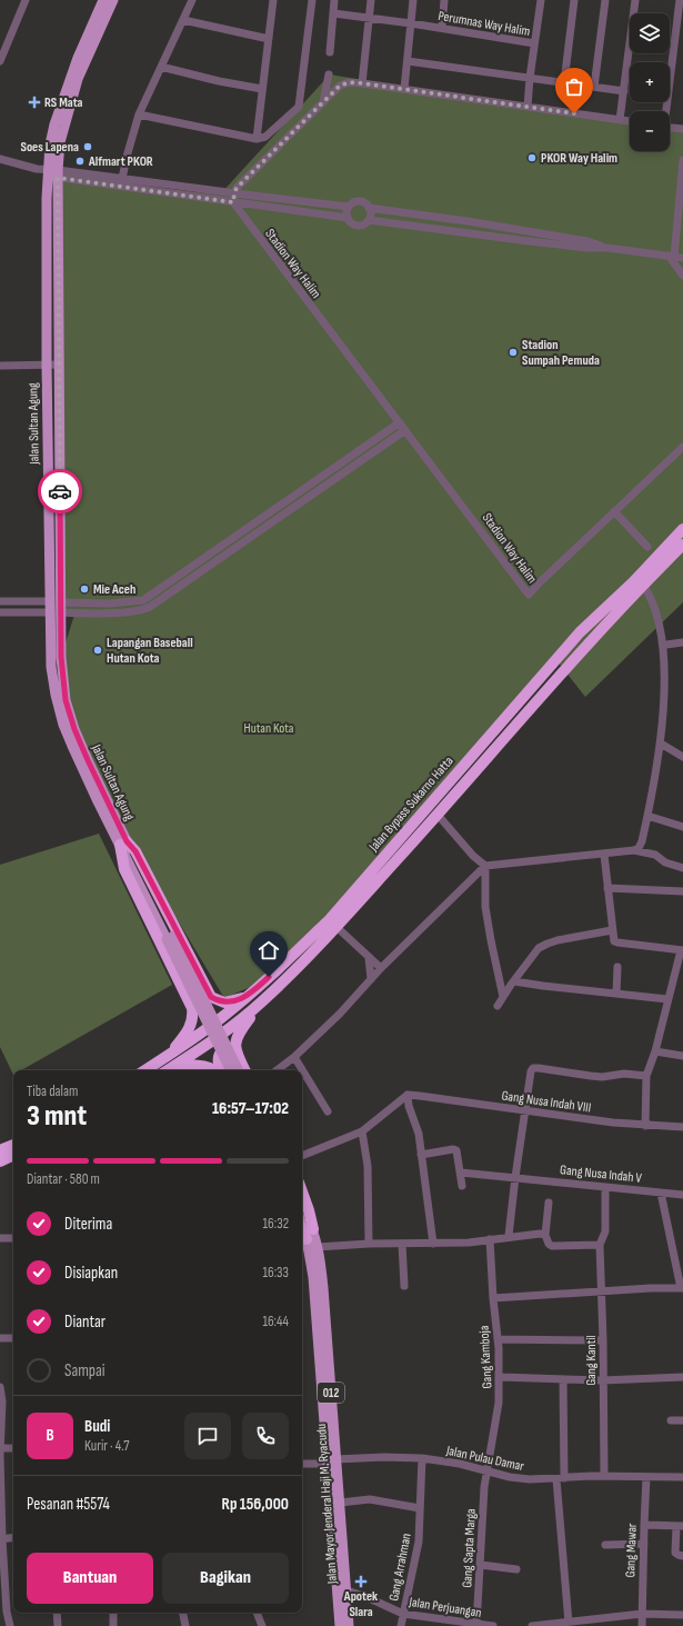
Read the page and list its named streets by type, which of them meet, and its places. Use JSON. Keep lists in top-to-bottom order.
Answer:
{
  "streets": {
    "highway": ["Jalan Bypass Sukarno Hatta"],
    "main road": ["Jalan Sultan Agung", "012", "Jalan Mayor Jenderal Haji M. Ryacudu"],
    "street": [
      "Perumnas Way Halim",
      "Stadion Way Halim",
      "Gang Nusa Indah VIII",
      "Gang Nusa Indah V",
      "Gang Kamboja",
      "Gang Kantil",
      "Jalan Pulau Damar",
      "Gang Sapta Marga",
      "Gang Mawar",
      "Gang Arrahman",
      "Jalan Perjuangan"
    ]
  },
  "crossings": [
    ["Stadion Way Halim", "Jalan Sultan Agung"],
    ["Gang Nusa Indah V", "Gang Kantil"],
    ["Gang Kamboja", "Jalan Pulau Damar"],
    ["Gang Kamboja", "Gang Sapta Marga"],
    ["Gang Kantil", "Jalan Pulau Damar"],
    ["Jalan Pulau Damar", "Jalan Mayor Jenderal Haji M. Ryacudu"],
    ["Jalan Pulau Damar", "Gang Sapta Marga"],
    ["Jalan Pulau Damar", "Gang Mawar"],
    ["Jalan Pulau Damar", "Gang Arrahman"],
    ["Jalan Mayor Jenderal Haji M. Ryacudu", "Jalan Perjuangan"],
    ["Gang Sapta Marga", "Jalan Perjuangan"],
    ["Gang Arrahman", "Jalan Perjuangan"]
  ],
  "parks": ["Hutan Kota"],
  "places": {
    "health": ["RS Mata", "Apotek Slara"],
    "other": [
      "Soes Lapena",
      "PKOR Way Halim",
      "Alfmart PKOR",
      "Stadion Sumpah Pemuda",
      "Mie Aceh",
      "Lapangan Baseball Hutan Kota"
    ]
  },
  "page": {
    "map_buttons": ["+", "−"],
    "heading": ["3 mnt", "Tiba dalam", "16:57–17:02"],
    "panel": [
      "Budi",
      "Kurir · 4.7",
      "Pesanan #5574",
      "Rp 156,000"
    ],
    "bar": "Diantar · 580 m",
    "list": [
      ["Diterima", "16:32"],
      ["Disiapkan", "16:33"],
      ["Diantar", "16:44"],
      "Sampai"
    ],
    "round": "B",
    "buttons": ["Bantuan", "Bagikan"]
  }
}
